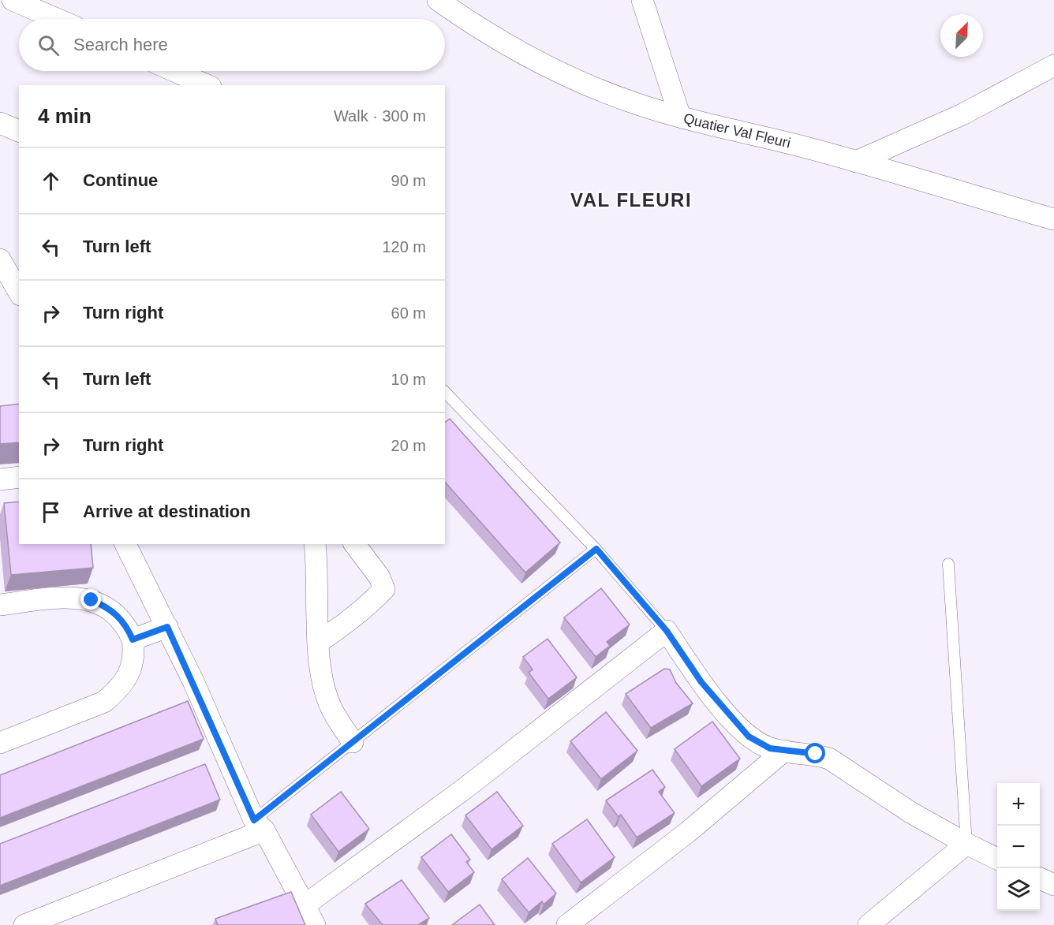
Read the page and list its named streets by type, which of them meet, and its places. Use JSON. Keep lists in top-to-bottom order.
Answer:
{
  "streets": {
    "street": ["Quatier Val Fleuri"]
  },
  "districts": ["VAL FLEURI"],
  "north": "top right",
  "page": {
    "search": "Search here",
    "heading": ["4 min", "Walk · 300 m"],
    "list": [
      ["Continue", "90 m"],
      ["Turn left", "120 m"],
      ["Turn right", "60 m"],
      ["Turn left", "10 m"],
      ["Turn right", "20 m"],
      "Arrive at destination"
    ],
    "map_buttons": ["+", "−"]
  }
}
